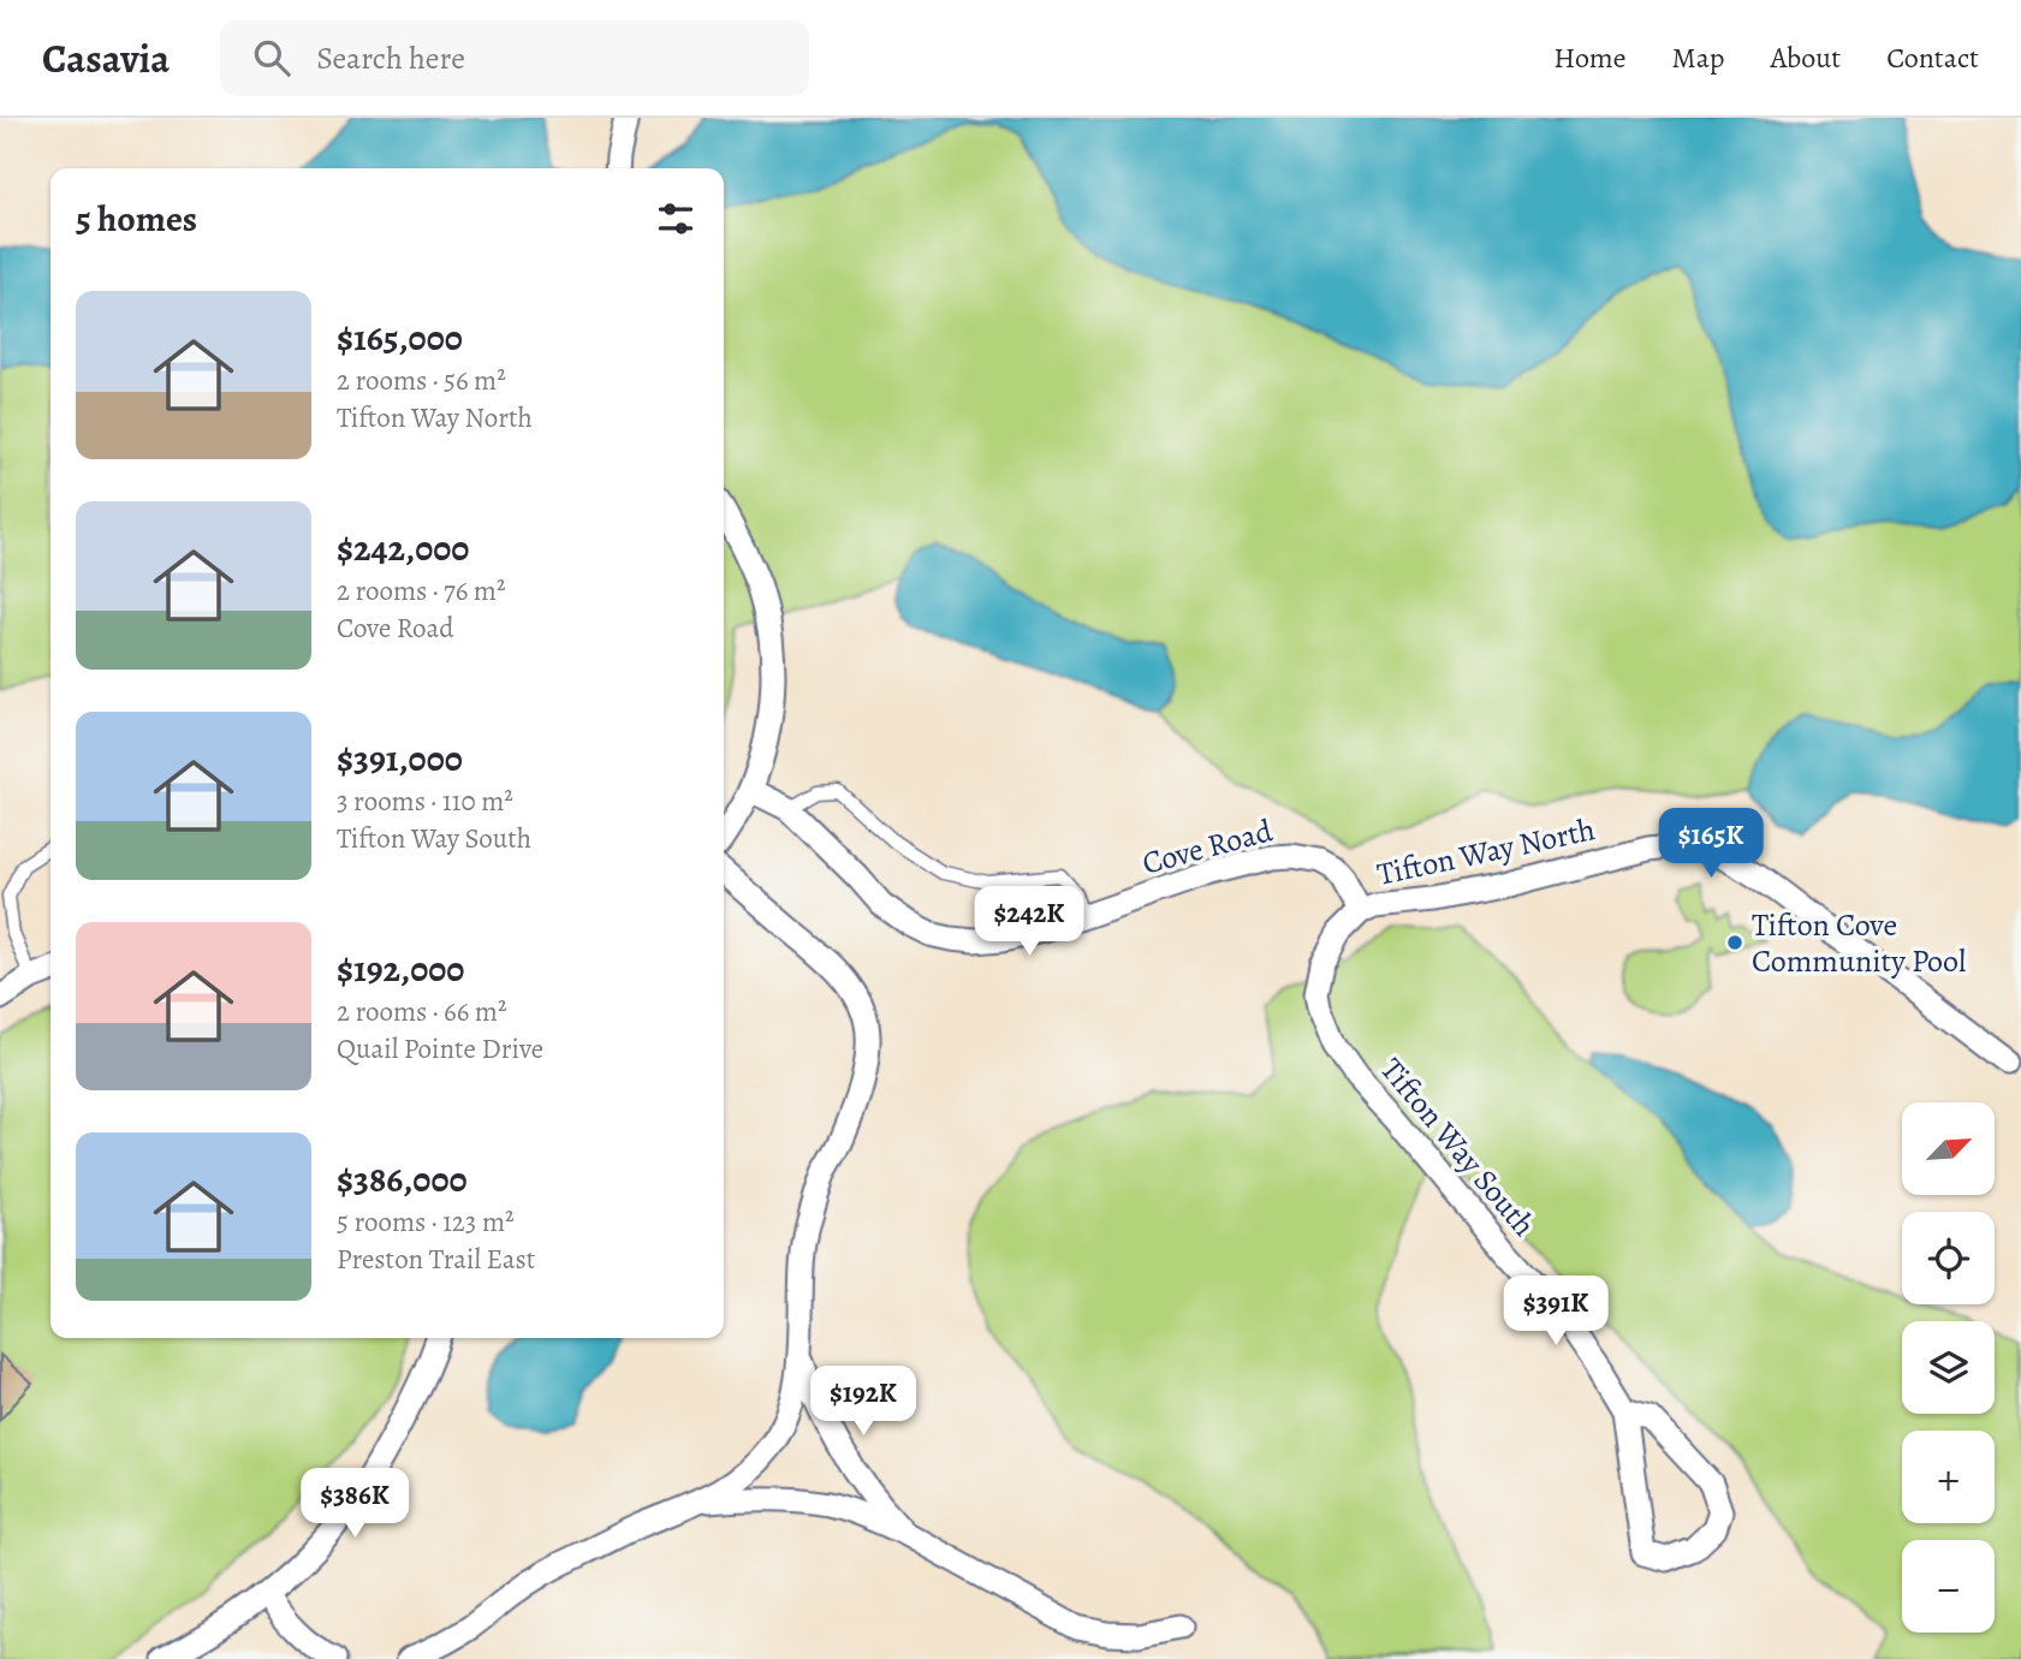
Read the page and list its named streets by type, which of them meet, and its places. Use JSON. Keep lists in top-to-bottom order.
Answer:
{
  "streets": {
    "street": ["Cove Road", "Tifton Way North", "Tifton Way South"]
  },
  "crossings": [
    ["Cove Road", "Tifton Way North"],
    ["Cove Road", "Tifton Way South"],
    ["Tifton Way North", "Tifton Way South"]
  ],
  "places": ["Tifton Cove Community Pool"],
  "north": "top right",
  "page": {
    "header": "Casavia",
    "search": "Search here",
    "nav": [
      "Home",
      "Map",
      "About",
      "Contact"
    ],
    "heading": "5 homes",
    "list": [
      {
        "name": "$165,000",
        "note": "2 rooms · 56 m² · Tifton Way North"
      },
      {
        "name": "$242,000",
        "note": "2 rooms · 76 m² · Cove Road"
      },
      {
        "name": "$391,000",
        "note": "3 rooms · 110 m² · Tifton Way South"
      },
      {
        "name": "$192,000",
        "note": "2 rooms · 66 m² · Quail Pointe Drive"
      },
      {
        "name": "$386,000",
        "note": "5 rooms · 123 m² · Preston Trail East"
      }
    ],
    "price": [
      "$165K",
      "$242K",
      "$391K",
      "$192K",
      "$386K"
    ],
    "map_buttons": ["+", "−"]
  }
}
